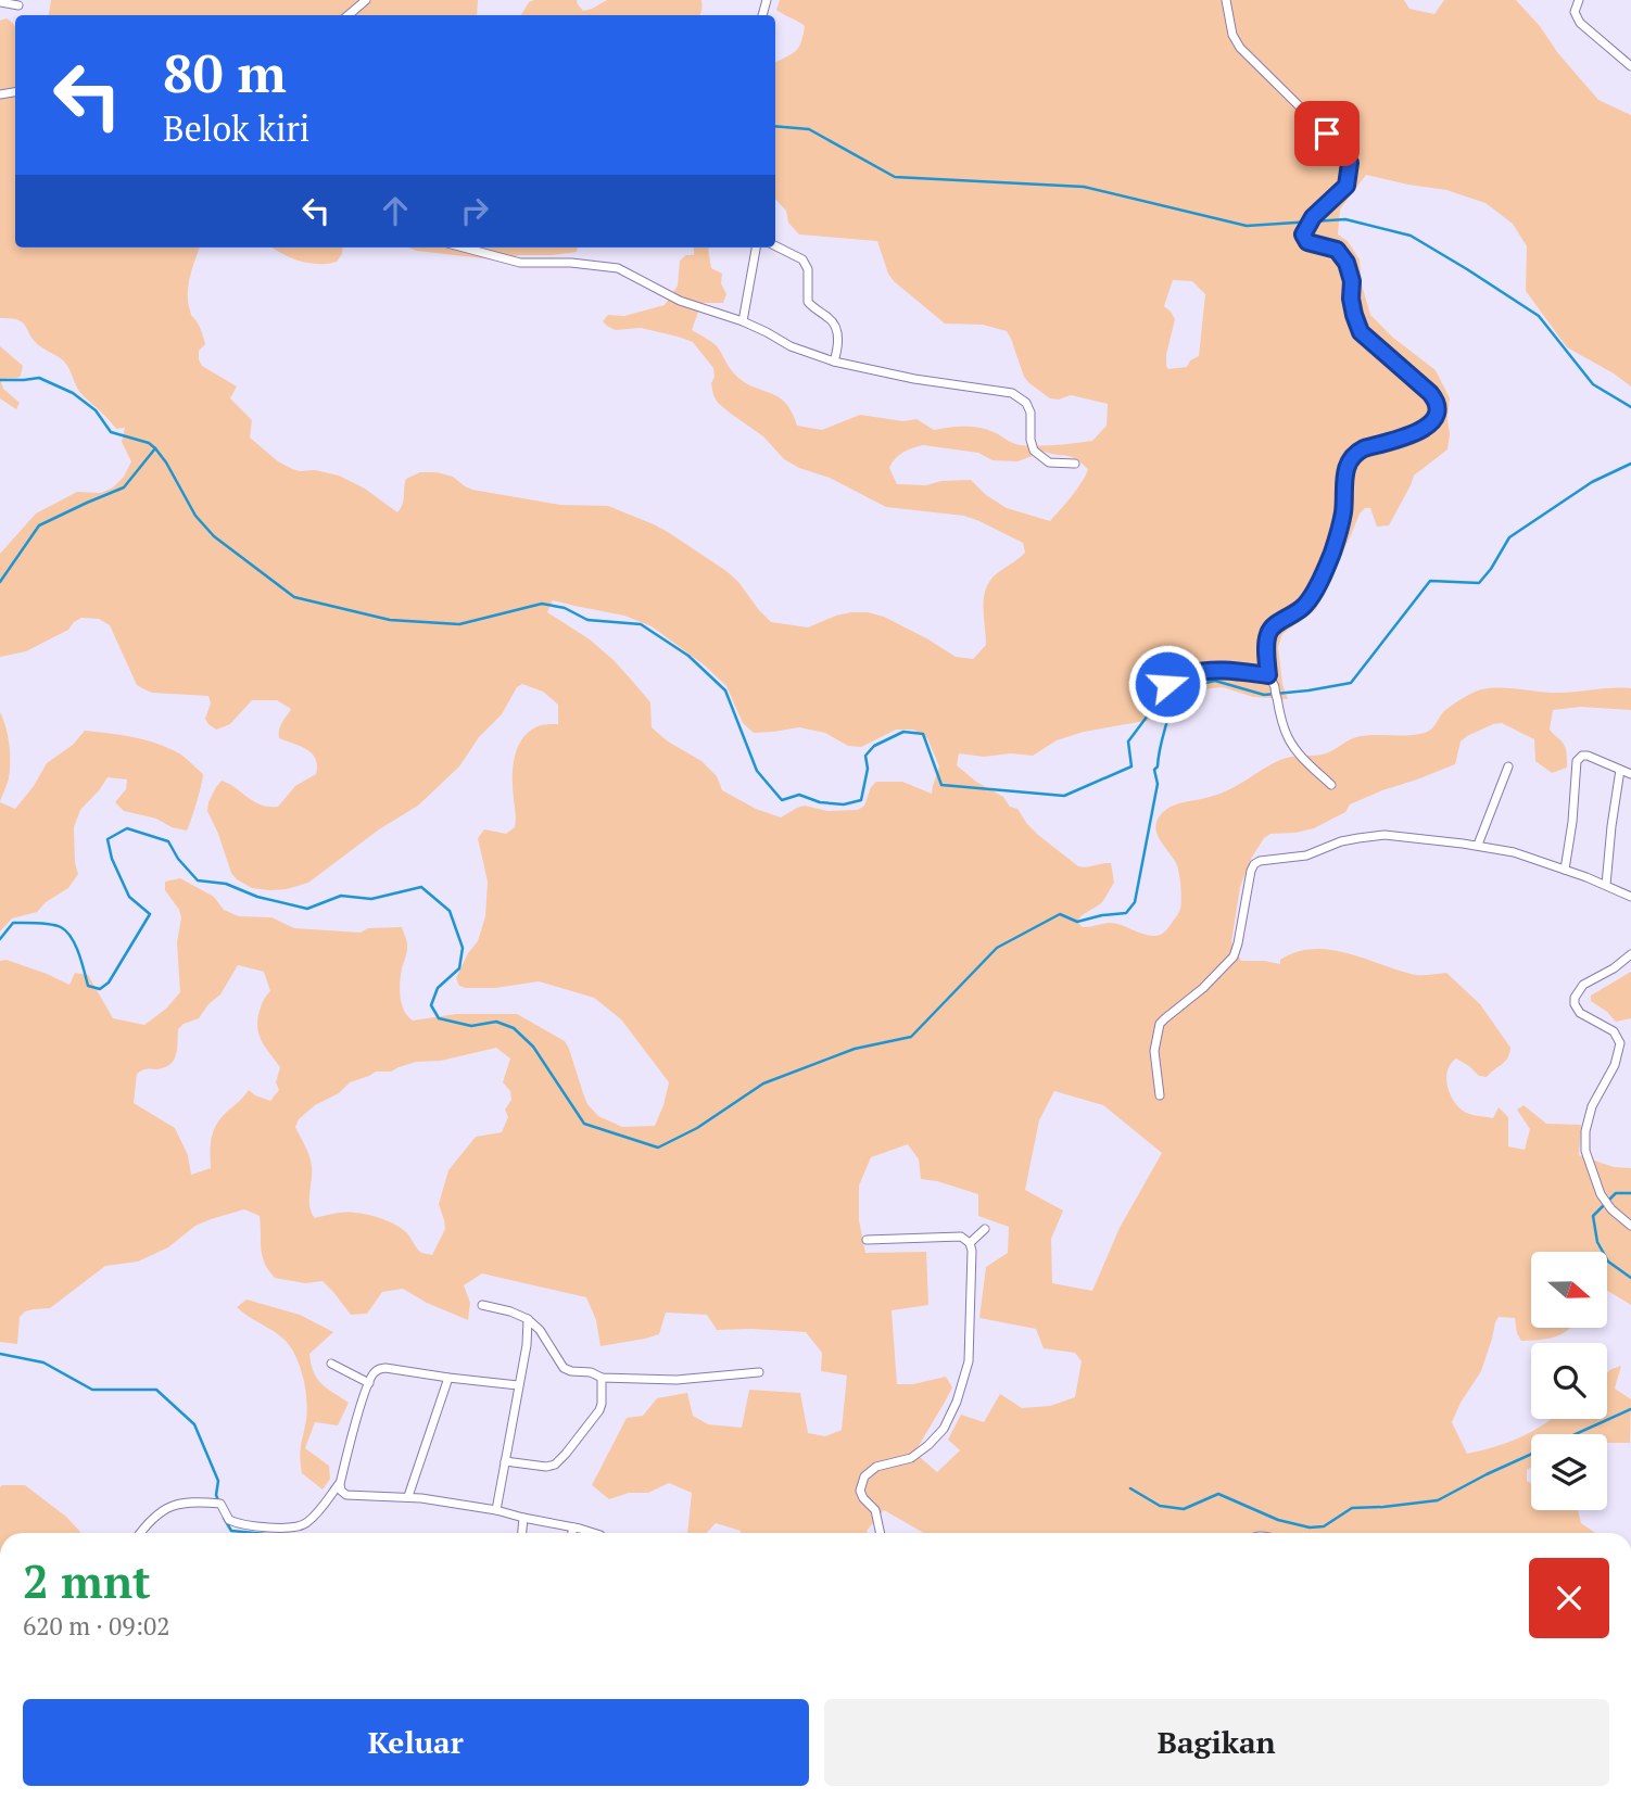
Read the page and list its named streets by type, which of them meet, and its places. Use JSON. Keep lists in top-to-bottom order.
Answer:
{
  "north": "right",
  "page": {
    "turn": ["80 m", "Belok kiri"],
    "heading": ["2 mnt", "620 m · 09:02"],
    "buttons": ["Keluar", "Bagikan"]
  }
}
